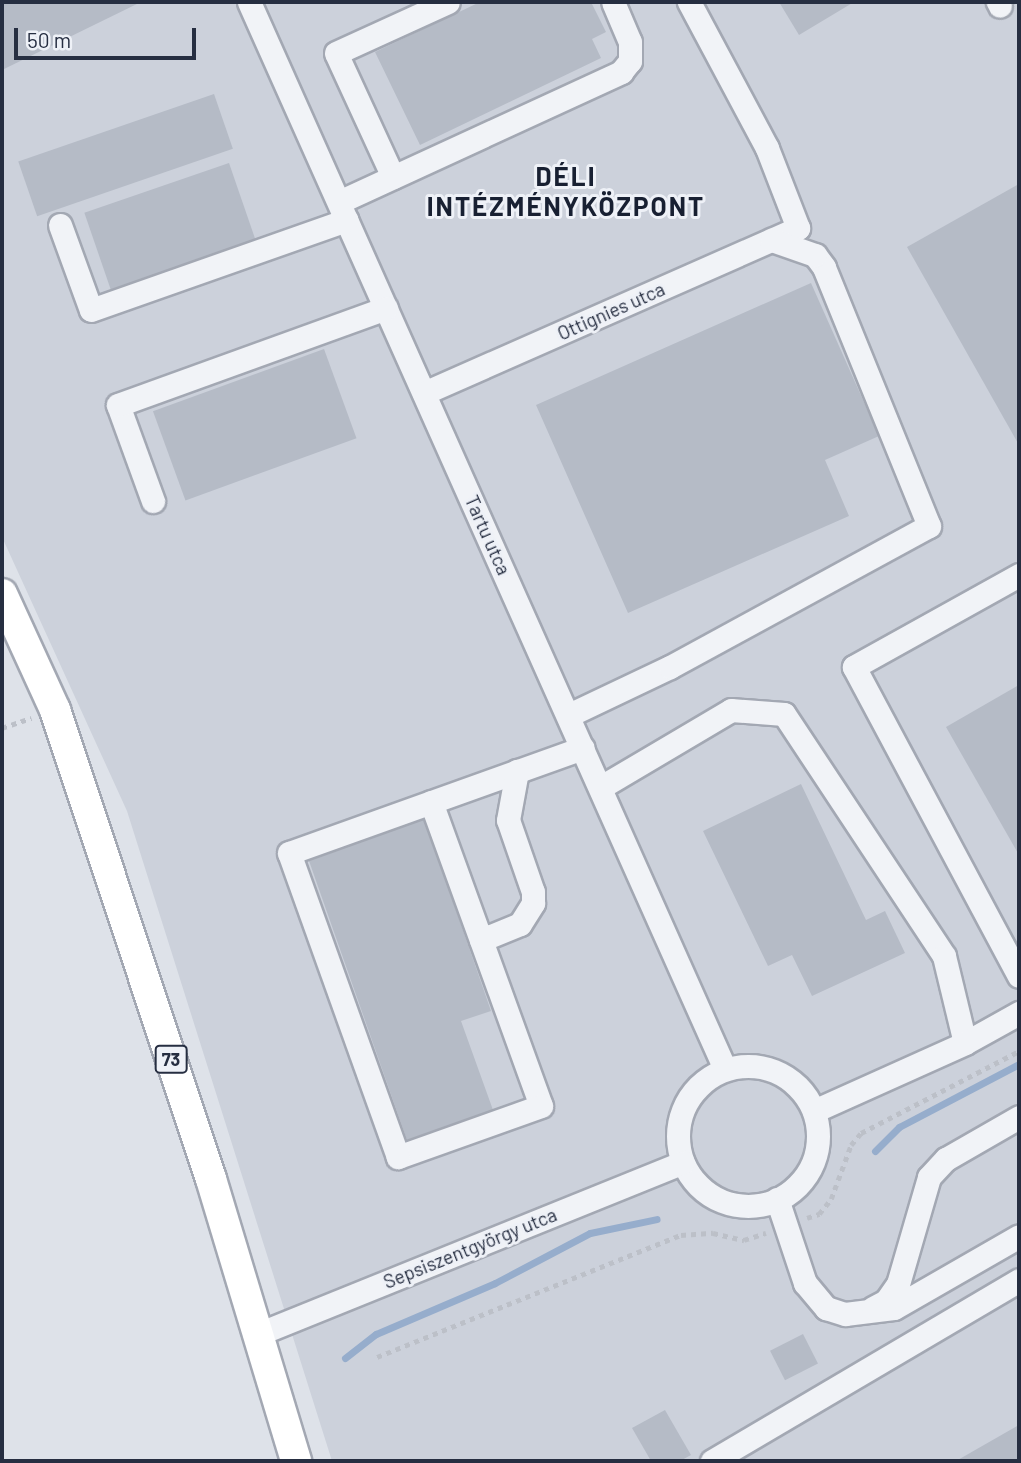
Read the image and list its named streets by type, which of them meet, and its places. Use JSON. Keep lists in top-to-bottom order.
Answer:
{
  "streets": {
    "main road": ["73"],
    "street": ["Ottignies utca", "Tartu utca", "Sepsiszentgyörgy utca"]
  },
  "crossings": [
    ["Ottignies utca", "Tartu utca"],
    ["Tartu utca", "Sepsiszentgyörgy utca"],
    ["73", "Sepsiszentgyörgy utca"]
  ],
  "districts": ["DÉLI INTÉZMÉNYKÖZPONT"],
  "scale_bar": "50 m"
}
